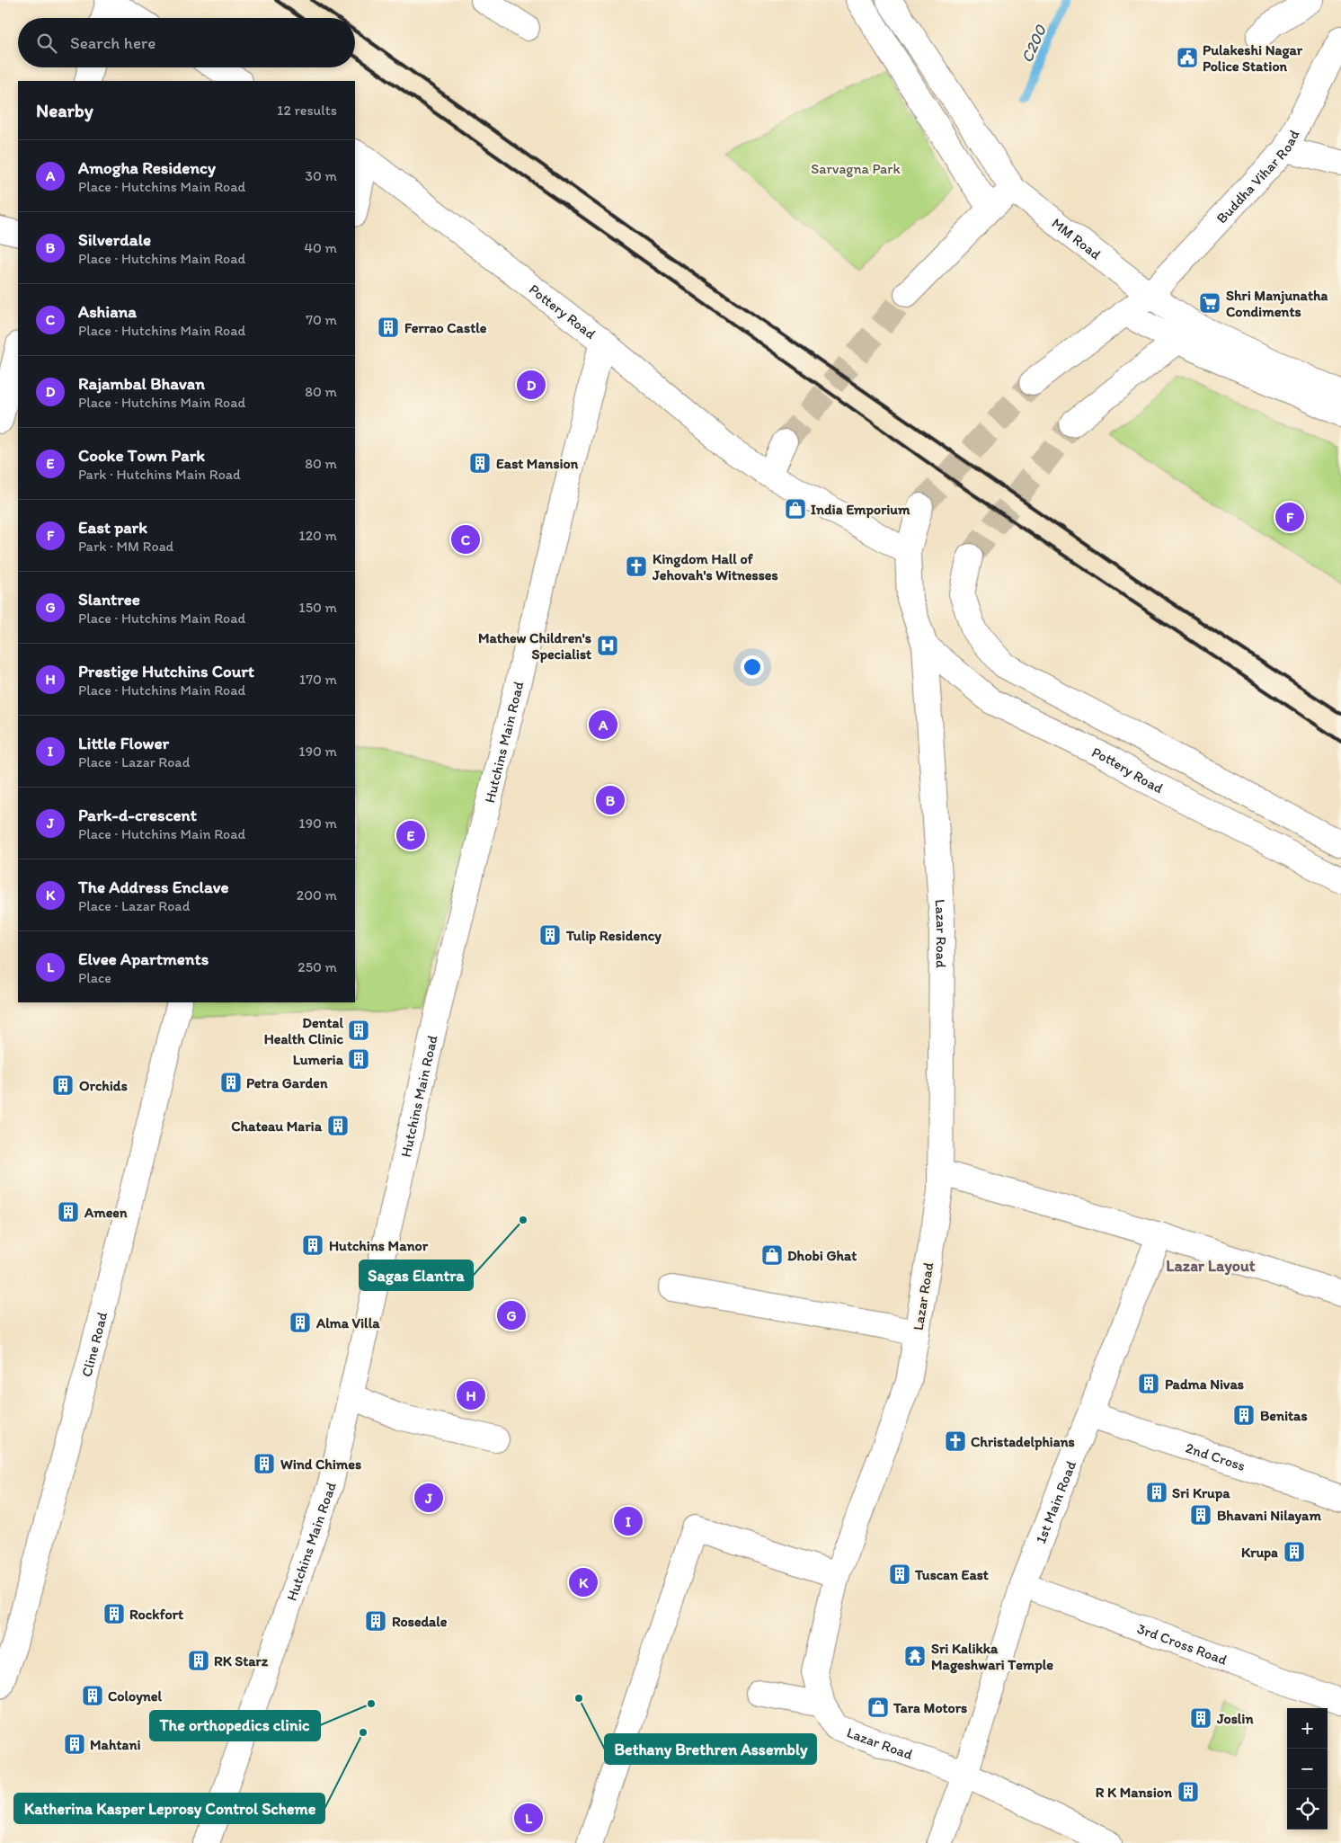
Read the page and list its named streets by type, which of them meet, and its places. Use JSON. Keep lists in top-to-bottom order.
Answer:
{
  "streets": {
    "street": [
      "Buddha Vihar Road",
      "MM Road",
      "Pottery Road",
      "Hutchins Main Road",
      "Lazar Road",
      "Cline Road",
      "2nd Cross",
      "1st Main Road",
      "3rd Cross Road"
    ]
  },
  "crossings": [
    ["Buddha Vihar Road", "MM Road"],
    ["Pottery Road", "Hutchins Main Road"],
    ["Pottery Road", "Lazar Road"],
    ["Lazar Road", "1st Main Road"],
    ["2nd Cross", "1st Main Road"],
    ["1st Main Road", "3rd Cross Road"]
  ],
  "districts": ["Lazar Layout"],
  "water": ["C200"],
  "parks": ["Sarvagna Park"],
  "places": {
    "public building": ["Pulakeshi Nagar Police Station"],
    "supermarket": ["Shri Manjunatha Condiments"],
    "building": [
      "Ferrao Castle",
      "East Mansion",
      "Tulip Residency",
      "Dental Health Clinic",
      "Lumeria",
      "Petra Garden",
      "Orchids",
      "Chateau Maria",
      "Ameen",
      "Hutchins Manor",
      "Alma Villa",
      "Padma Nivas",
      "Benitas",
      "Wind Chimes",
      "Sri Krupa",
      "Bhavani Nilayam",
      "Krupa",
      "Tuscan East",
      "Rockfort",
      "Rosedale",
      "RK Starz",
      "Coloynel",
      "Joslin",
      "Mahtani",
      "R K Mansion"
    ],
    "shop": ["India Emporium", "Dhobi Ghat", "Tara Motors"],
    "church": ["Kingdom Hall of Jehovah's Witnesses", "Christadelphians"],
    "hospital": ["Mathew Children's Specialist"],
    "other": [
      "Sagas Elantra",
      "Bethany Brethren Assembly",
      "The orthopedics clinic",
      "Katherina Kasper Leprosy Control Scheme"
    ],
    "temple": ["Sri Kalikka Mageshwari Temple"]
  },
  "page": {
    "search": "Search here",
    "heading": ["Nearby", "12 results"],
    "list": [
      {
        "mark": "A",
        "name": "Amogha Residency",
        "note": "Place · Hutchins Main Road",
        "value": "30 m"
      },
      {
        "mark": "B",
        "name": "Silverdale",
        "note": "Place · Hutchins Main Road",
        "value": "40 m"
      },
      {
        "mark": "C",
        "name": "Ashiana",
        "note": "Place · Hutchins Main Road",
        "value": "70 m"
      },
      {
        "mark": "D",
        "name": "Rajambal Bhavan",
        "note": "Place · Hutchins Main Road",
        "value": "80 m"
      },
      {
        "mark": "E",
        "name": "Cooke Town Park",
        "note": "Park · Hutchins Main Road",
        "value": "80 m"
      },
      {
        "mark": "F",
        "name": "East park",
        "note": "Park · MM Road",
        "value": "120 m"
      },
      {
        "mark": "G",
        "name": "Slantree",
        "note": "Place · Hutchins Main Road",
        "value": "150 m"
      },
      {
        "mark": "H",
        "name": "Prestige Hutchins Court",
        "note": "Place · Hutchins Main Road",
        "value": "170 m"
      },
      {
        "mark": "I",
        "name": "Little Flower",
        "note": "Place · Lazar Road",
        "value": "190 m"
      },
      {
        "mark": "J",
        "name": "Park-d-crescent",
        "note": "Place · Hutchins Main Road",
        "value": "190 m"
      },
      {
        "mark": "K",
        "name": "The Address Enclave",
        "note": "Place · Lazar Road",
        "value": "200 m"
      },
      {
        "mark": "L",
        "name": "Elvee Apartments",
        "note": "Place",
        "value": "250 m"
      }
    ],
    "pins": [
      "D",
      "F",
      "C",
      "A",
      "B",
      "E",
      "G",
      "H",
      "J",
      "I",
      "K",
      "L"
    ],
    "map_buttons": ["+", "−"]
  }
}
